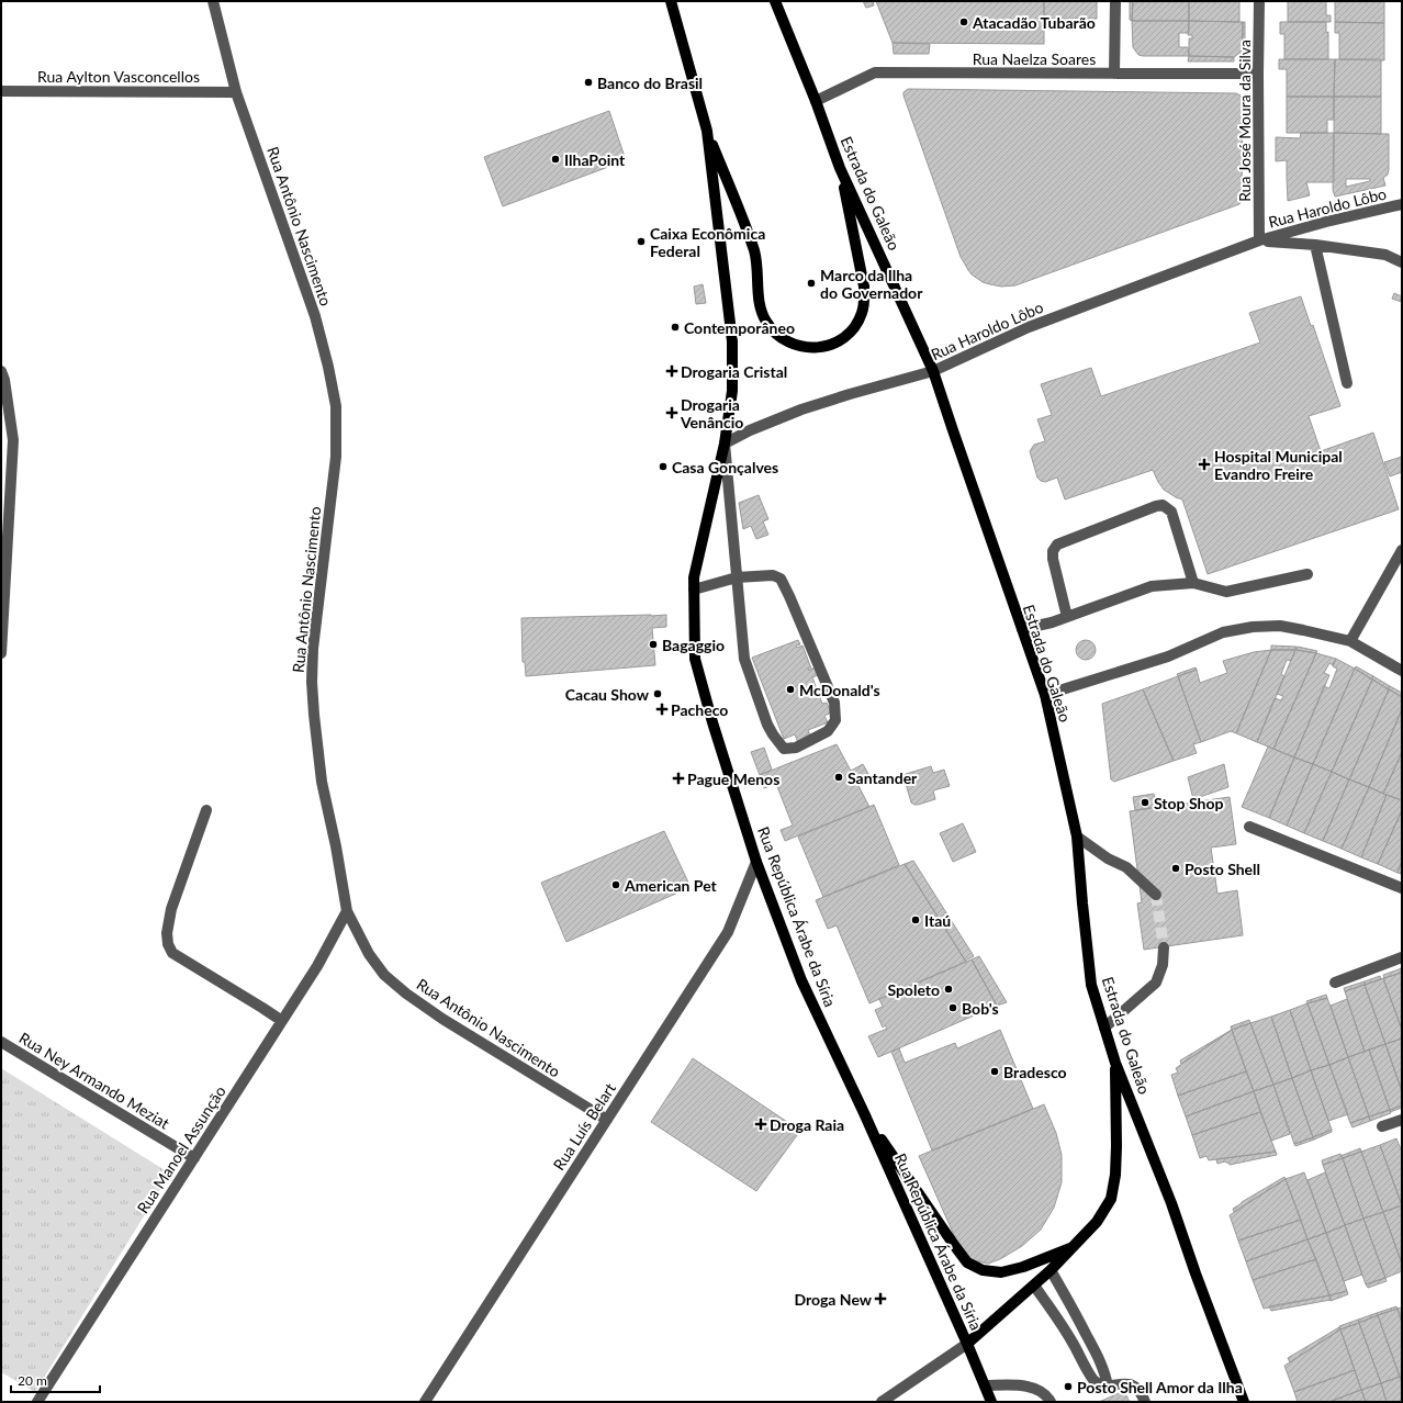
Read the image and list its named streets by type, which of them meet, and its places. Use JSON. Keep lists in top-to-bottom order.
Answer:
{
  "streets": {
    "main road": ["Estrada do Galeão", "Rua República Árabe da Síria"],
    "street": [
      "Rua Naelza Soares",
      "Rua Aylton Vasconcellos",
      "Rua José Moura da Silva",
      "Rua Haroldo Lôbo",
      "Rua Antônio Nascimento",
      "Rua Ney Armando Meziat",
      "Rua Luís Belart",
      "Rua Manoel Assunção"
    ]
  },
  "crossings": [
    ["Rua Naelza Soares", "Rua José Moura da Silva"],
    ["Rua Naelza Soares", "Estrada do Galeão"],
    ["Rua Aylton Vasconcellos", "Rua Antônio Nascimento"],
    ["Rua José Moura da Silva", "Rua Haroldo Lôbo"],
    ["Estrada do Galeão", "Rua Haroldo Lôbo"],
    ["Rua Haroldo Lôbo", "Rua República Árabe da Síria"],
    ["Rua Antônio Nascimento", "Rua Luís Belart"],
    ["Rua Antônio Nascimento", "Rua Manoel Assunção"],
    ["Rua República Árabe da Síria", "Rua Luís Belart"],
    ["Rua Ney Armando Meziat", "Rua Manoel Assunção"]
  ],
  "places": {
    "other": [
      "Atacadão Tubarão",
      "Banco do Brasil",
      "IlhaPoint",
      "Caixa Econômica Federal",
      "Marco da Ilha do Governador",
      "Contemporâneo",
      "Casa Gonçalves",
      "Bagaggio",
      "McDonald's",
      "Cacau Show",
      "Santander",
      "Stop Shop",
      "Posto Shell",
      "American Pet",
      "Itaú",
      "Spoleto",
      "Bob's",
      "Bradesco",
      "Posto Shell Amor da Ilha"
    ],
    "health": [
      "Drogaria Cristal",
      "Drogaria Venâncio",
      "Hospital Municipal Evandro Freire",
      "Pacheco",
      "Pague Menos",
      "Droga Raia",
      "Droga New"
    ]
  },
  "scale_bar": "20 m"
}
